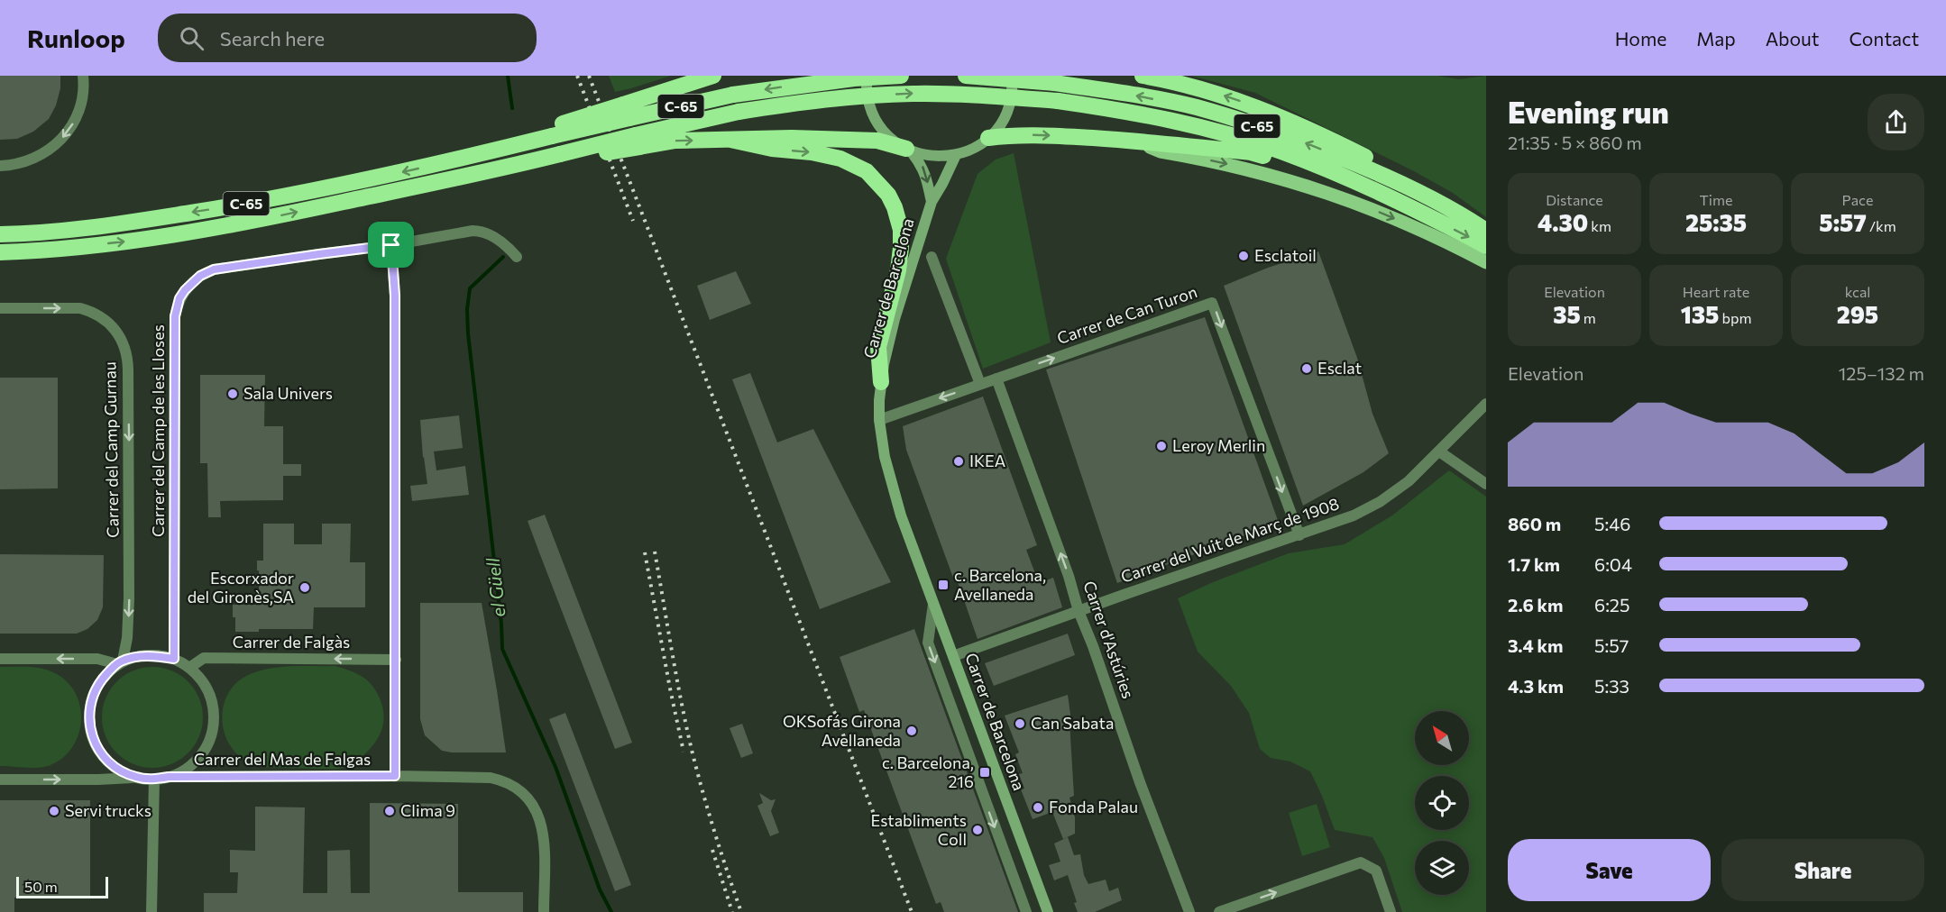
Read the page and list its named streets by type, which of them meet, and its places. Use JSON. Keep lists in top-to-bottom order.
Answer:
{
  "streets": {
    "highway": ["C-65"],
    "main road": ["Carrer de Barcelona"],
    "street": [
      "Carrer de Can Turon",
      "Carrer del Camp de les Lloses",
      "Carrer del Camp Gurnau",
      "Carrer del Vuit de Març de 1908",
      "Carrer d'Astúries",
      "Carrer de Falgàs",
      "Carrer del Mas de Falgas"
    ]
  },
  "crossings": [
    ["Carrer de Barcelona", "Carrer de Can Turon"],
    ["Carrer de Barcelona", "Carrer del Vuit de Març de 1908"],
    ["Carrer de Can Turon", "Carrer del Vuit de Març de 1908"],
    ["Carrer de Can Turon", "Carrer d'Astúries"],
    ["Carrer del Camp de les Lloses", "Carrer del Camp Gurnau"],
    ["Carrer del Camp de les Lloses", "Carrer de Falgàs"],
    ["Carrer del Camp de les Lloses", "Carrer del Mas de Falgas"],
    ["Carrer del Camp Gurnau", "Carrer de Falgàs"],
    ["Carrer del Camp Gurnau", "Carrer del Mas de Falgas"],
    ["Carrer del Vuit de Març de 1908", "Carrer d'Astúries"],
    ["Carrer de Falgàs", "Carrer del Mas de Falgas"]
  ],
  "one_way": ["Carrer del Camp Gurnau", "Carrer d'Astúries", "Carrer de Falgàs"],
  "water": ["el Güell"],
  "places": {
    "other": [
      "Esclatoil",
      "Esclat",
      "Sala Univers",
      "Leroy Merlin",
      "IKEA",
      "Escorxador del Gironès,SA",
      "Can Sabata",
      "OKSofás Girona Avellaneda",
      "Fonda Palau",
      "Servi trucks",
      "Clima 9",
      "Establiments Coll"
    ],
    "transit": ["c. Barcelona, Avellaneda", "c. Barcelona, 216"]
  },
  "scale_bar": "50 m",
  "north": "top left",
  "page": {
    "header": "Runloop",
    "search": "Search here",
    "nav": [
      "Home",
      "Map",
      "About",
      "Contact"
    ],
    "heading": ["Evening run", "21:35 · 5 × 860 m"],
    "stats": [
      ["Distance", "4.30 km"],
      ["Time", "25:35"],
      ["Pace", "5:57 /km"],
      ["Elevation", "35 m"],
      ["Heart rate", "135 bpm"],
      ["kcal", "295"]
    ],
    "chart": ["Elevation", "125–132 m"],
    "list": [
      {
        "name": "860 m",
        "note": "5:46"
      },
      {
        "name": "1.7 km",
        "note": "6:04"
      },
      {
        "name": "2.6 km",
        "note": "6:25"
      },
      {
        "name": "3.4 km",
        "note": "5:57"
      },
      {
        "name": "4.3 km",
        "note": "5:33"
      }
    ],
    "buttons": ["Save", "Share"],
    "scale": "50 m"
  }
}
